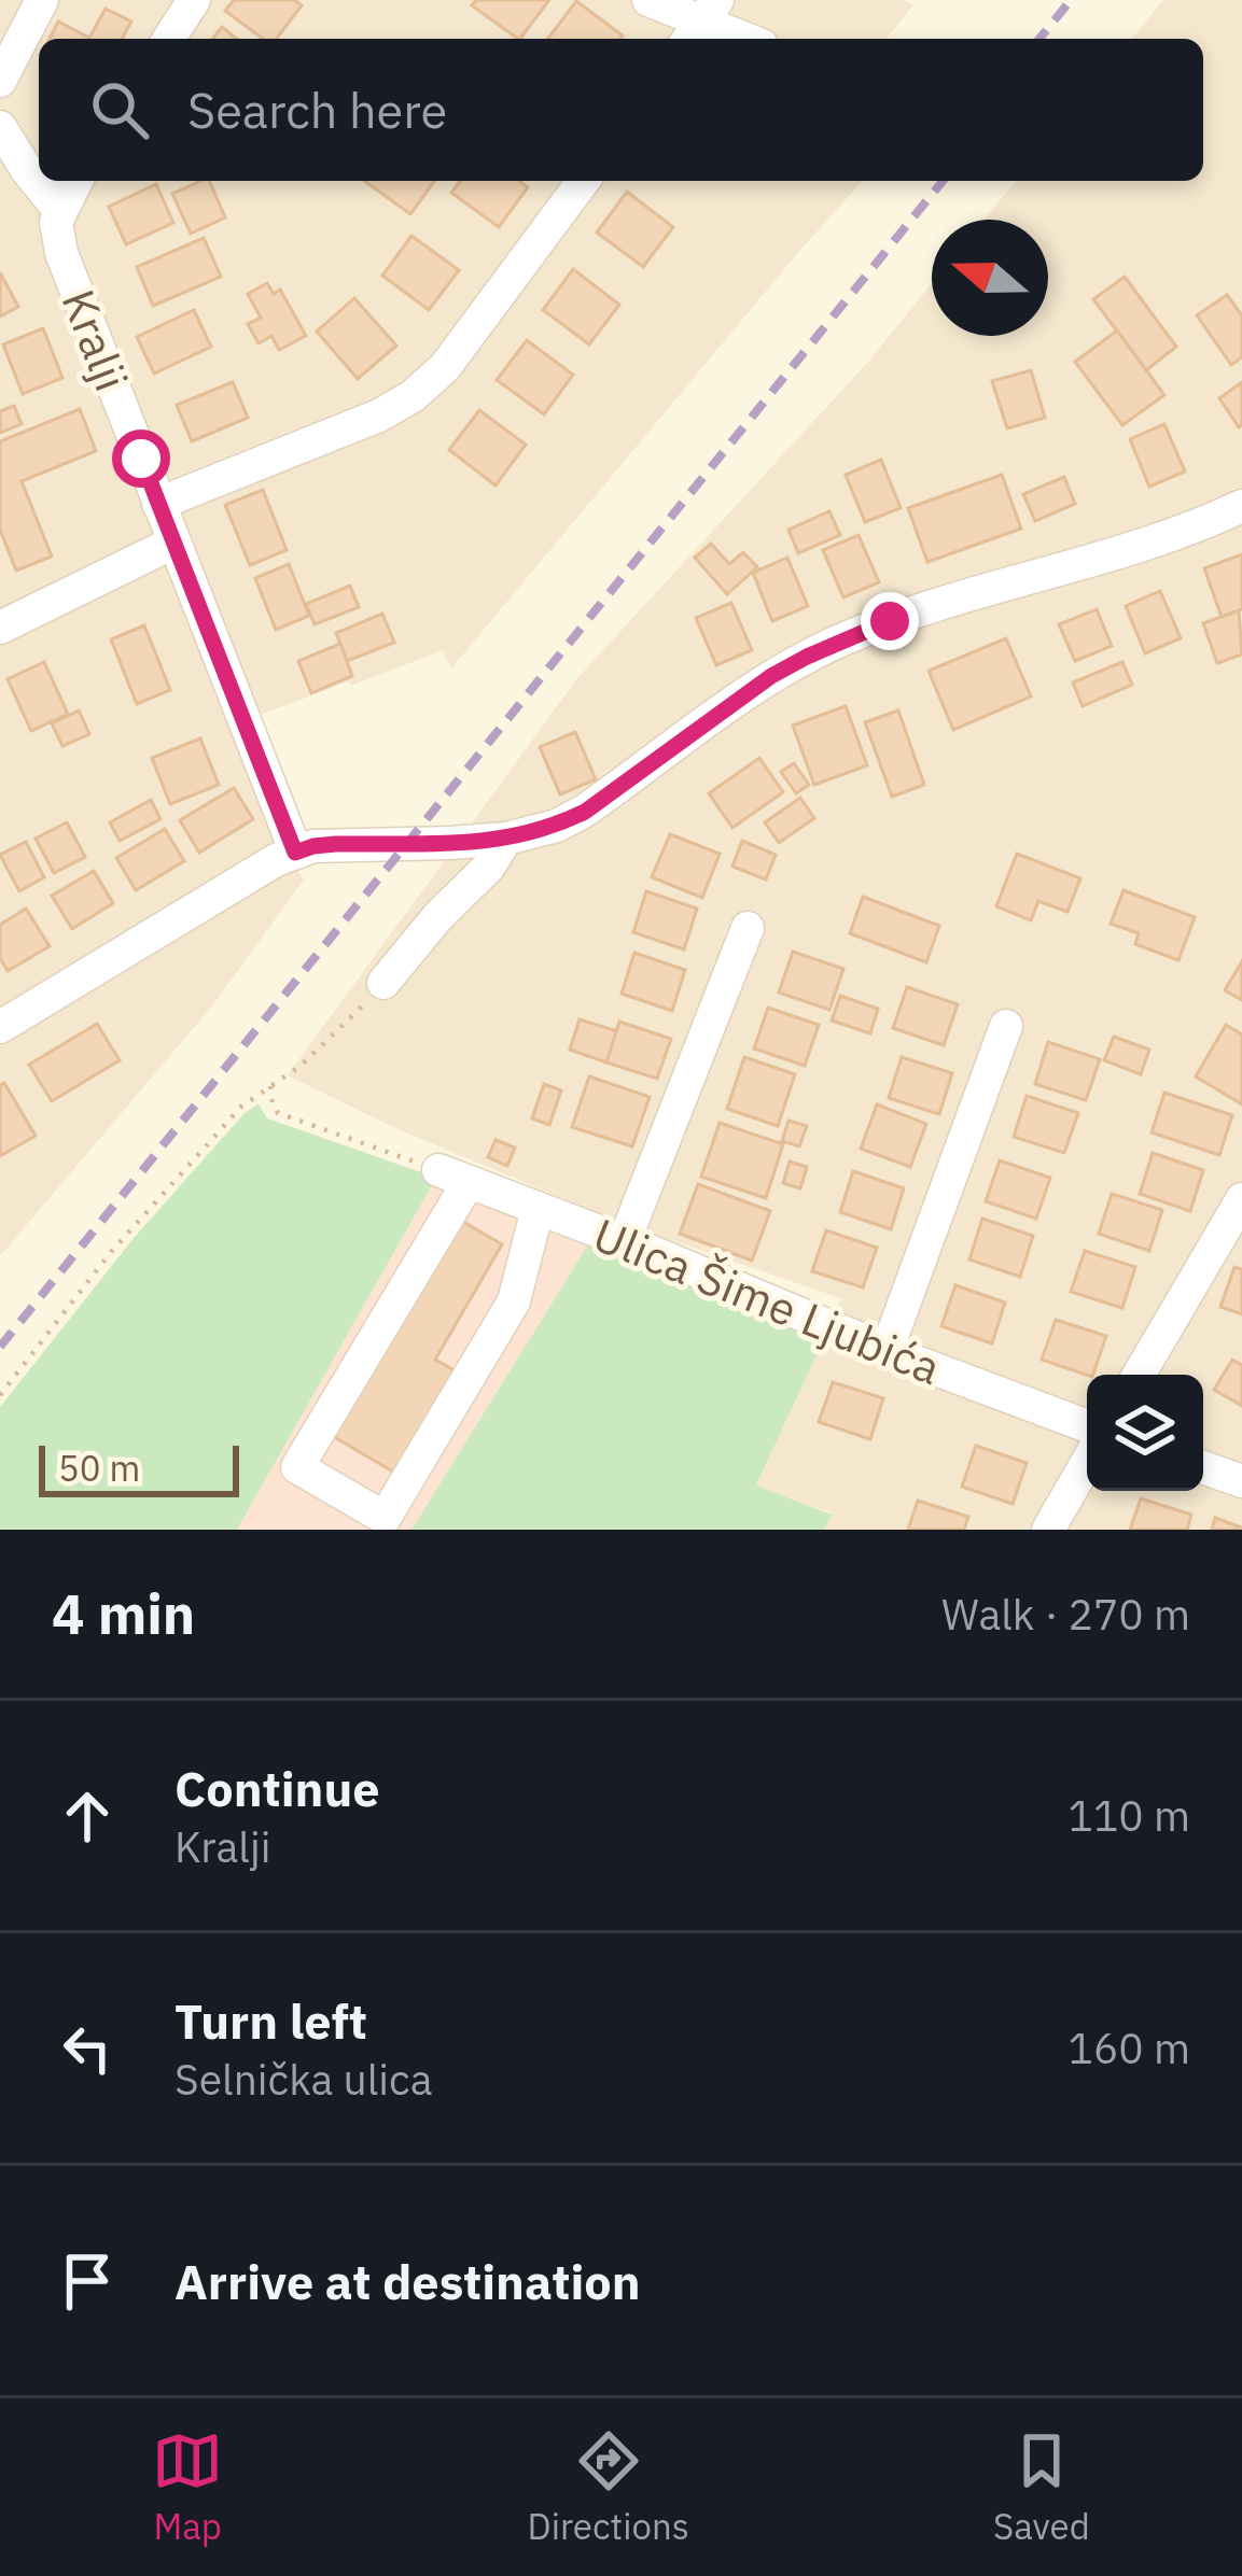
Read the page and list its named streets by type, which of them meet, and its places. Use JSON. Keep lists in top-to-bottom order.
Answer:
{
  "streets": {
    "street": ["Kralji", "Ulica Šime Ljubića"]
  },
  "scale_bar": "50 m",
  "north": "left",
  "page": {
    "search": "Search here",
    "scale": "50 m",
    "heading": ["4 min", "Walk · 270 m"],
    "list": [
      ["Continue", "Kralji", "110 m"],
      ["Turn left", "Selnička ulica", "160 m"],
      "Arrive at destination"
    ],
    "nav": ["Map", "Directions", "Saved"]
  }
}
